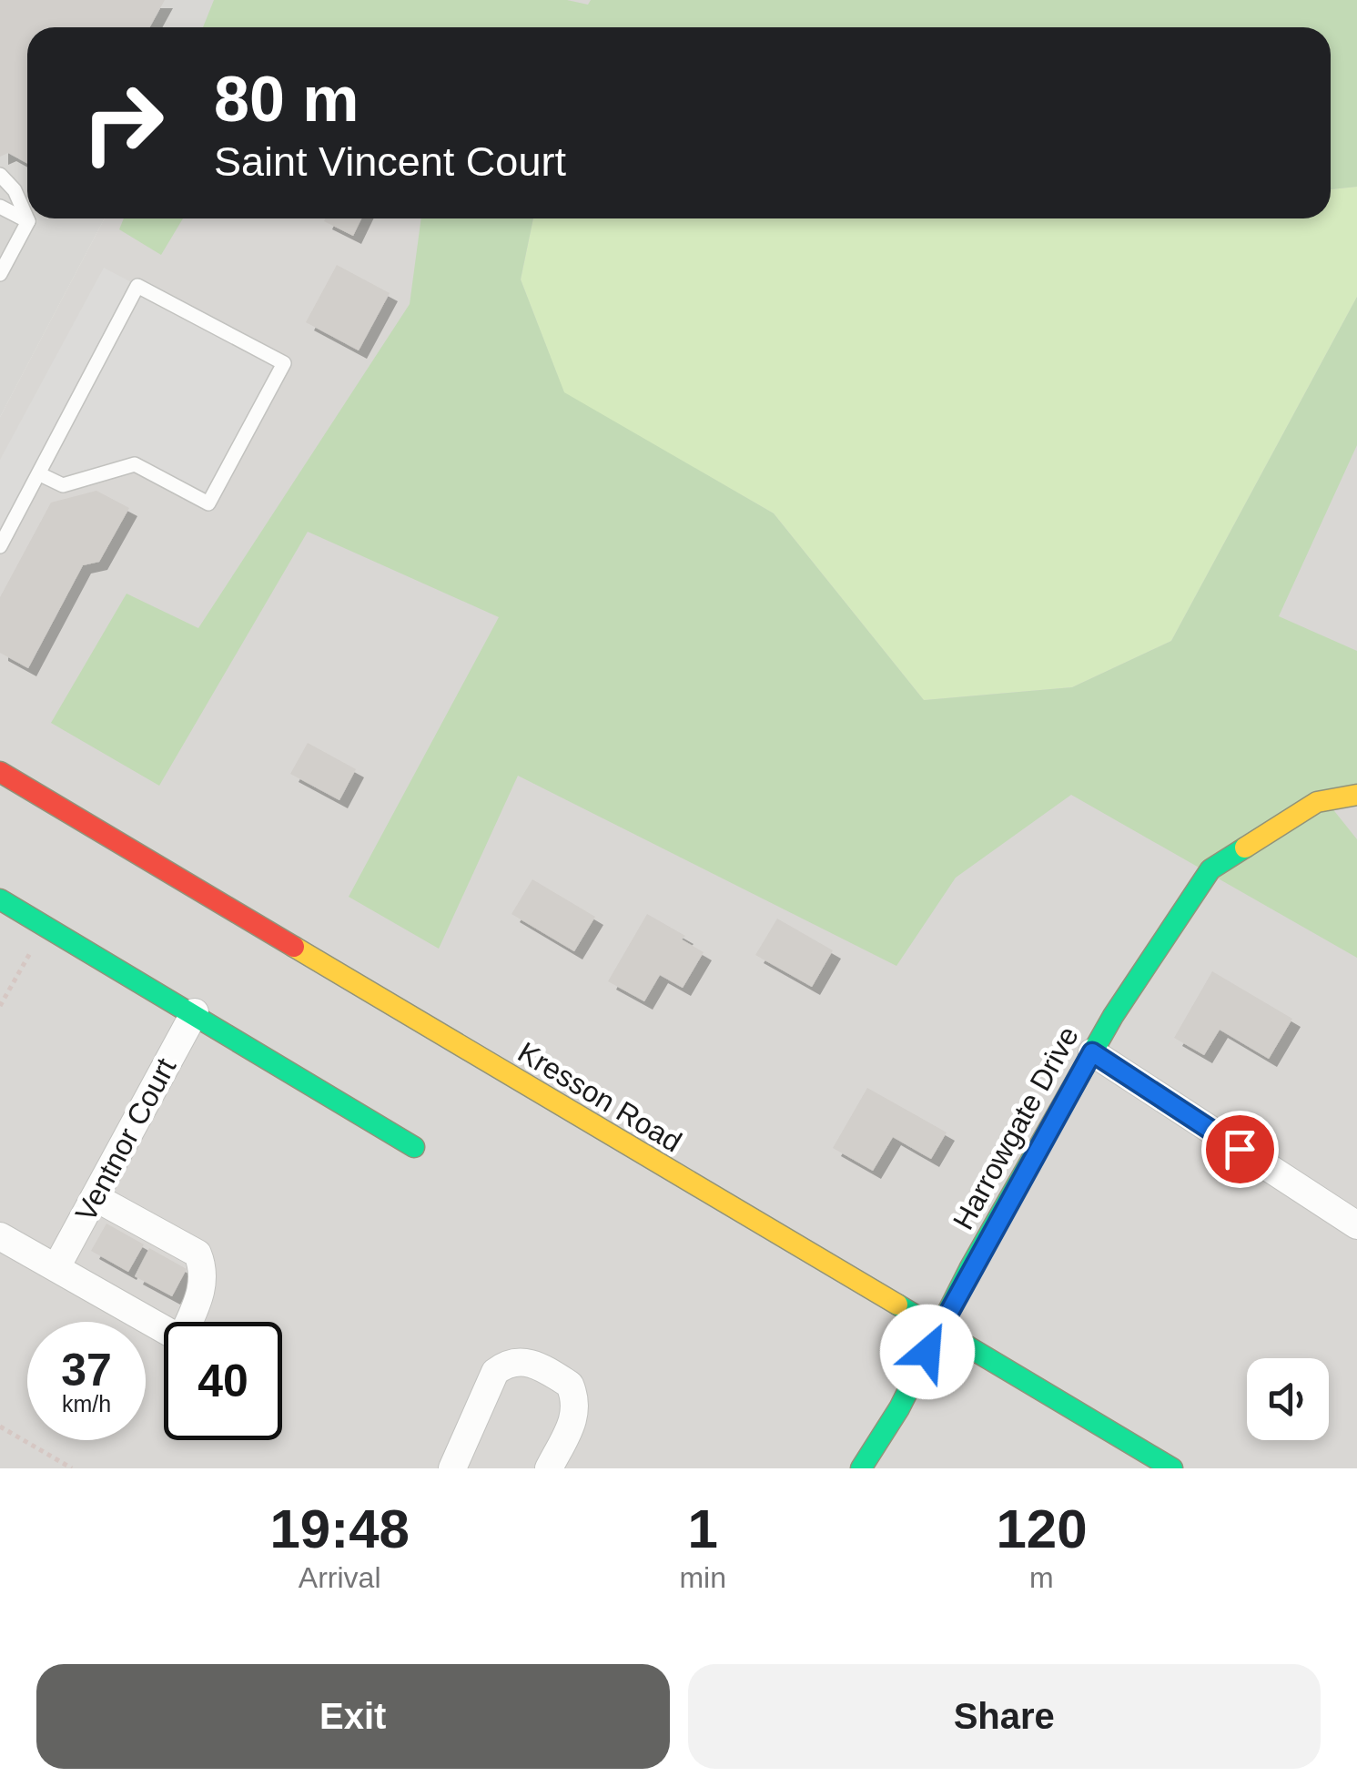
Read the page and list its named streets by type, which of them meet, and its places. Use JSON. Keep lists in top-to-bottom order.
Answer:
{
  "streets": {
    "street": ["Kresson Road", "Harrowgate Drive", "Ventnor Court"]
  },
  "crossings": [
    ["Kresson Road", "Harrowgate Drive"]
  ],
  "page": {
    "turn": ["80 m", "Saint Vincent Court"],
    "speed": "37 km/h",
    "limit": "40",
    "eta": [
      "19:48",
      "Arrival",
      "1",
      "min",
      "120",
      "m"
    ],
    "buttons": ["Exit", "Share"]
  }
}
